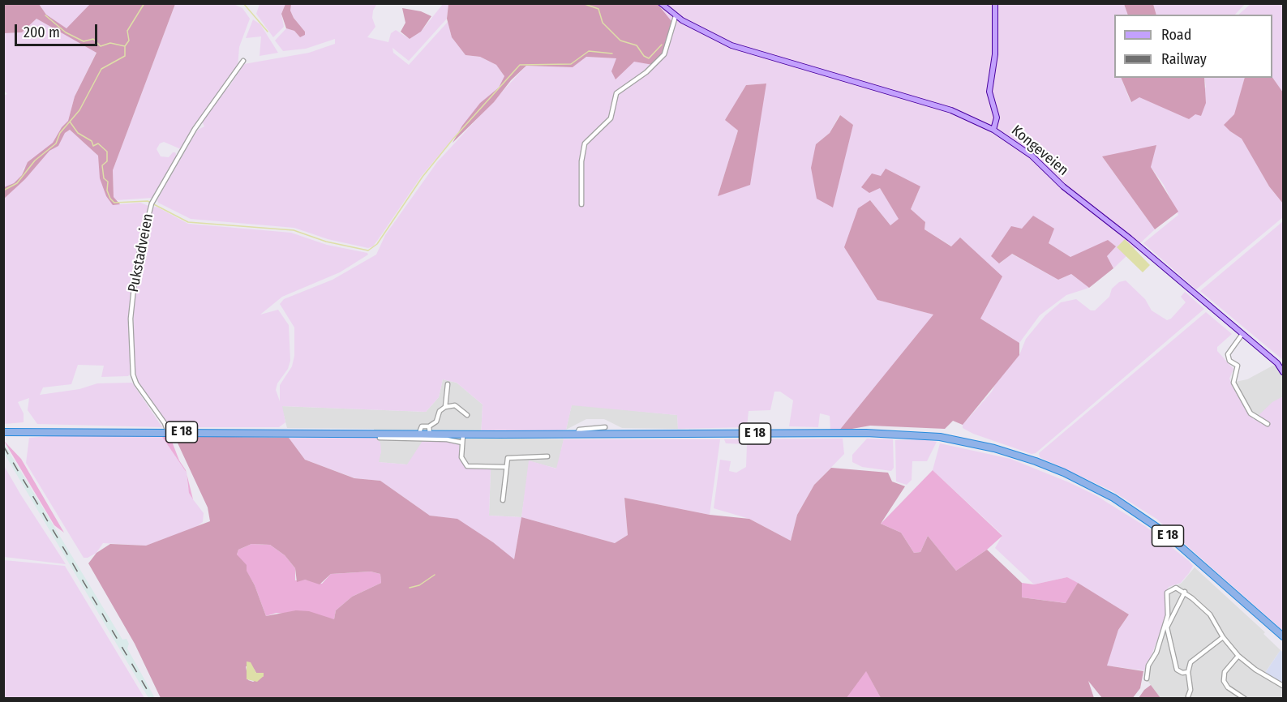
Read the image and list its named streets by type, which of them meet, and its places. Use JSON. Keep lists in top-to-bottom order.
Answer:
{
  "streets": {
    "highway": ["E 18"],
    "main road": ["Kongeveien"],
    "street": ["Pukstadveien"]
  },
  "crossings": [
    ["Pukstadveien", "E 18"]
  ],
  "legend": ["Road", "Railway"],
  "scale_bar": "200 m"
}
